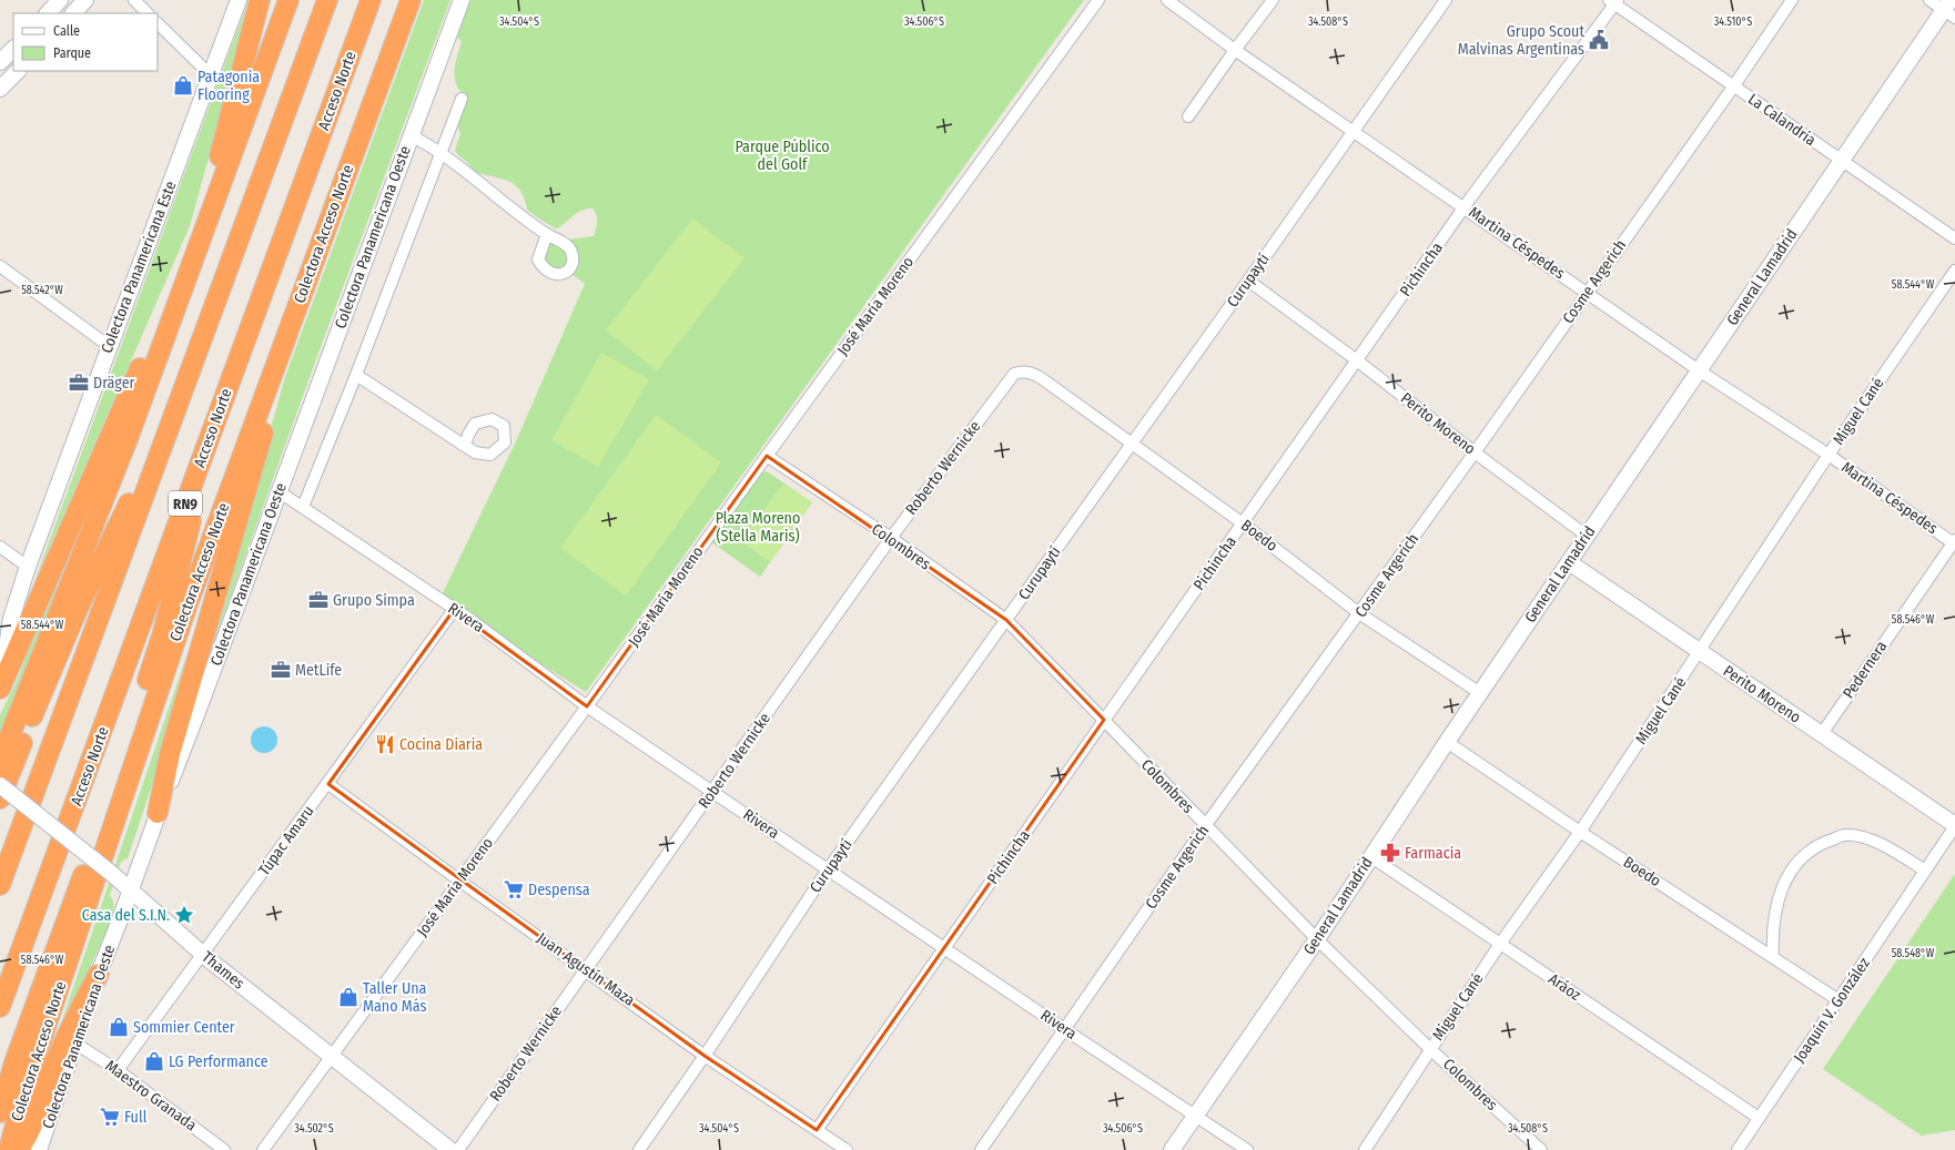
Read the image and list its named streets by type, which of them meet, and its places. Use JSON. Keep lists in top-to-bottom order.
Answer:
{
  "streets": {
    "highway": ["Acceso Norte", "Colectora Acceso Norte", "RN9"],
    "street": [
      "La Calandria",
      "Colectora Panamericana Oeste",
      "Martina Céspedes",
      "Colectora Panamericana Este",
      "Pichincha",
      "General Lamadrid",
      "Curupaytí",
      "Cosme Argerich",
      "José María Moreno",
      "Miguel Cané",
      "Perito Moreno",
      "Roberto Wernicke",
      "Boedo",
      "Colombres",
      "Rivera",
      "Pedernera",
      "Túpac Amaru",
      "Juan Agustín Maza",
      "Thames",
      "Aráoz",
      "Joaquín V. González",
      "Maestro Granada"
    ]
  },
  "crossings": [
    ["La Calandria", "Pichincha"],
    ["La Calandria", "General Lamadrid"],
    ["La Calandria", "Cosme Argerich"],
    ["Colectora Acceso Norte", "Colectora Panamericana Oeste"],
    ["Colectora Panamericana Oeste", "Rivera"],
    ["Colectora Panamericana Oeste", "Thames"],
    ["Colectora Panamericana Oeste", "Maestro Granada"],
    ["Martina Céspedes", "Pichincha"],
    ["Martina Céspedes", "General Lamadrid"],
    ["Martina Céspedes", "Curupaytí"],
    ["Martina Céspedes", "Cosme Argerich"],
    ["Martina Céspedes", "Miguel Cané"],
    ["Martina Céspedes", "Pedernera"],
    ["Pichincha", "Perito Moreno"],
    ["Pichincha", "Boedo"],
    ["Pichincha", "Colombres"],
    ["Pichincha", "Rivera"],
    ["Pichincha", "Juan Agustín Maza"],
    ["General Lamadrid", "Perito Moreno"],
    ["General Lamadrid", "Boedo"],
    ["General Lamadrid", "Colombres"],
    ["General Lamadrid", "Rivera"],
    ["General Lamadrid", "Aráoz"],
    ["Curupaytí", "Perito Moreno"],
    ["Curupaytí", "Boedo"],
    ["Curupaytí", "Colombres"],
    ["Curupaytí", "Rivera"],
    ["Curupaytí", "Juan Agustín Maza"],
    ["Cosme Argerich", "Perito Moreno"],
    ["Cosme Argerich", "Boedo"],
    ["Cosme Argerich", "Colombres"],
    ["Cosme Argerich", "Rivera"],
    ["José María Moreno", "Colombres"],
    ["José María Moreno", "Rivera"],
    ["José María Moreno", "Juan Agustín Maza"],
    ["José María Moreno", "Thames"],
    ["Miguel Cané", "Perito Moreno"],
    ["Miguel Cané", "Boedo"],
    ["Miguel Cané", "Colombres"],
    ["Miguel Cané", "Aráoz"],
    ["Perito Moreno", "Pedernera"],
    ["Perito Moreno", "Joaquín V. González"],
    ["Roberto Wernicke", "Boedo"],
    ["Roberto Wernicke", "Colombres"],
    ["Roberto Wernicke", "Rivera"],
    ["Roberto Wernicke", "Juan Agustín Maza"],
    ["Boedo", "Joaquín V. González"],
    ["Rivera", "Túpac Amaru"],
    ["Túpac Amaru", "Juan Agustín Maza"],
    ["Túpac Amaru", "Thames"],
    ["Túpac Amaru", "Maestro Granada"],
    ["Aráoz", "Joaquín V. González"]
  ],
  "parks": ["Parque Público del Golf", "Plaza Moreno (Stella Maris)"],
  "places": {
    "public building": ["Grupo Scout Malvinas Argentinas"],
    "shop": [
      "Patagonia Flooring",
      "Taller Una Mano Más",
      "Sommier Center",
      "LG Performance"
    ],
    "office": ["Dräger", "Grupo Simpa", "MetLife"],
    "restaurant": ["Cocina Diaria"],
    "pharmacy": ["Farmacia"],
    "supermarket": ["Despensa", "Full"],
    "place": ["Casa del S.I.N."]
  },
  "legend": ["Calle", "Parque"],
  "coordinates": [
    "34.504°S",
    "34.506°S",
    "34.508°S",
    "34.510°S",
    "58.544°W",
    "58.542°W",
    "58.546°W",
    "58.548°W",
    "34.502°S"
  ]
}
